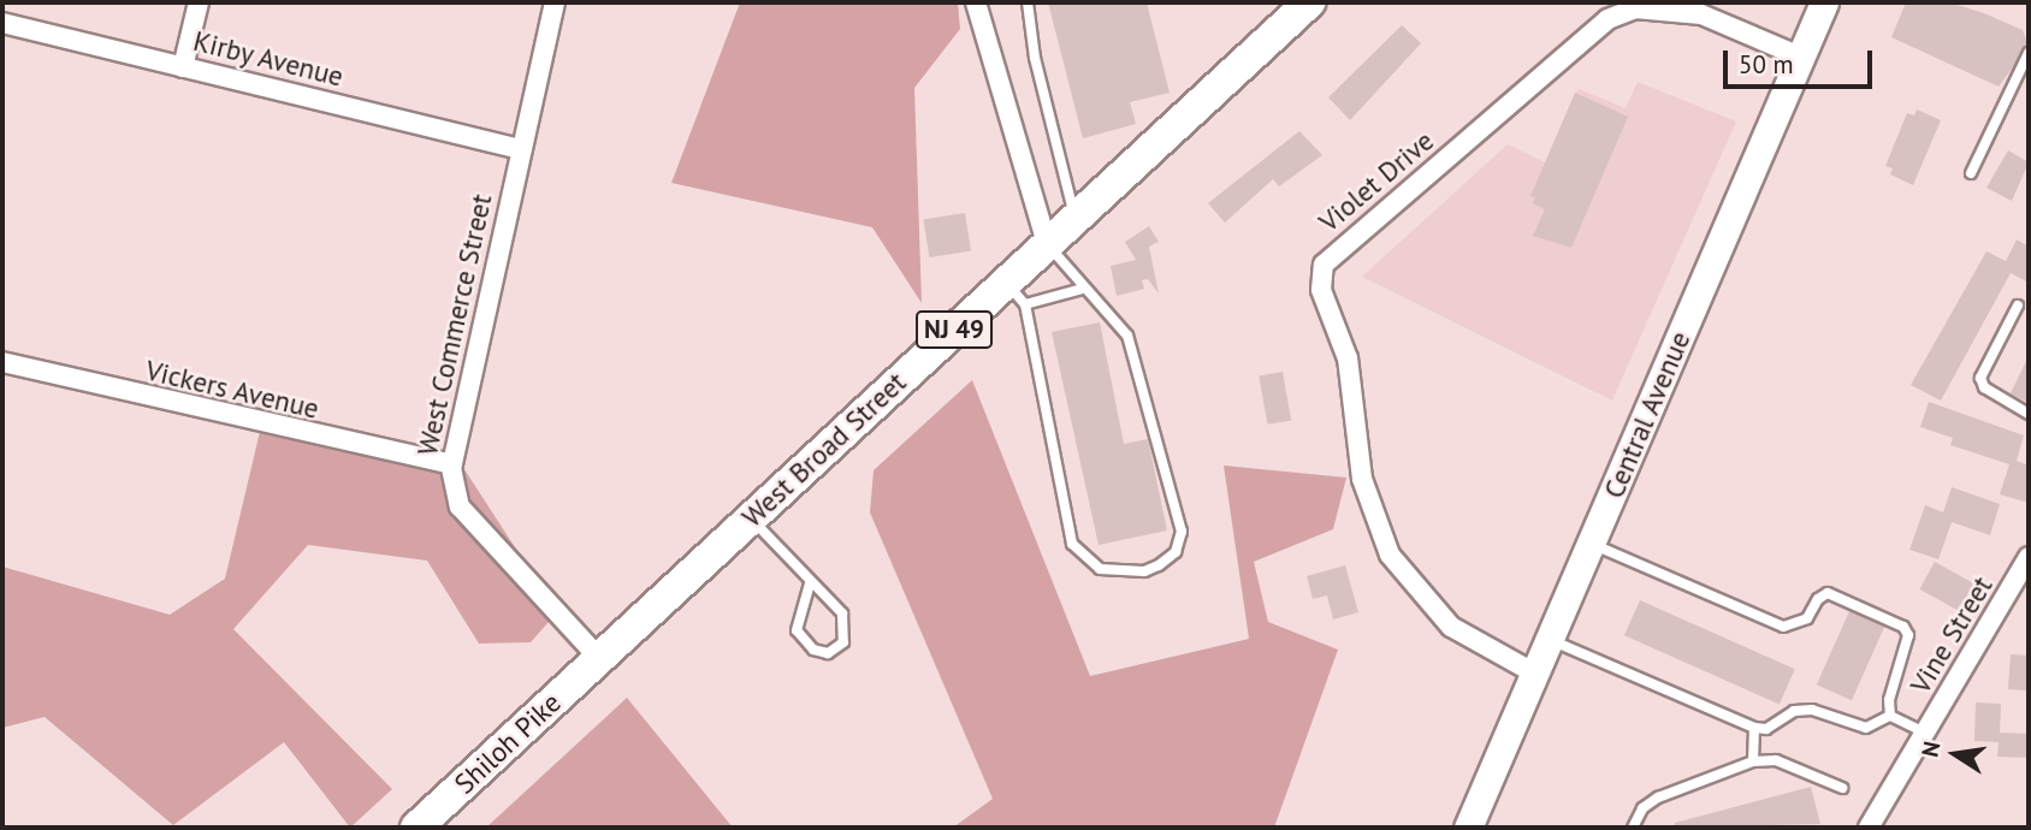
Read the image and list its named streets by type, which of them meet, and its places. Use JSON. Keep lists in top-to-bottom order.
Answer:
{
  "streets": {
    "highway": ["NJ 49", "West Broad Street", "Shiloh Pike"],
    "main road": ["Central Avenue"],
    "street": [
      "Kirby Avenue",
      "Violet Drive",
      "West Commerce Street",
      "Vickers Avenue",
      "Vine Street"
    ]
  },
  "crossings": [
    ["Kirby Avenue", "West Commerce Street"],
    ["Violet Drive", "Central Avenue"],
    ["West Commerce Street", "Vickers Avenue"],
    ["West Commerce Street", "West Broad Street"],
    ["West Commerce Street", "Shiloh Pike"],
    ["West Broad Street", "Shiloh Pike"]
  ],
  "scale_bar": "50 m",
  "north": "left"
}
